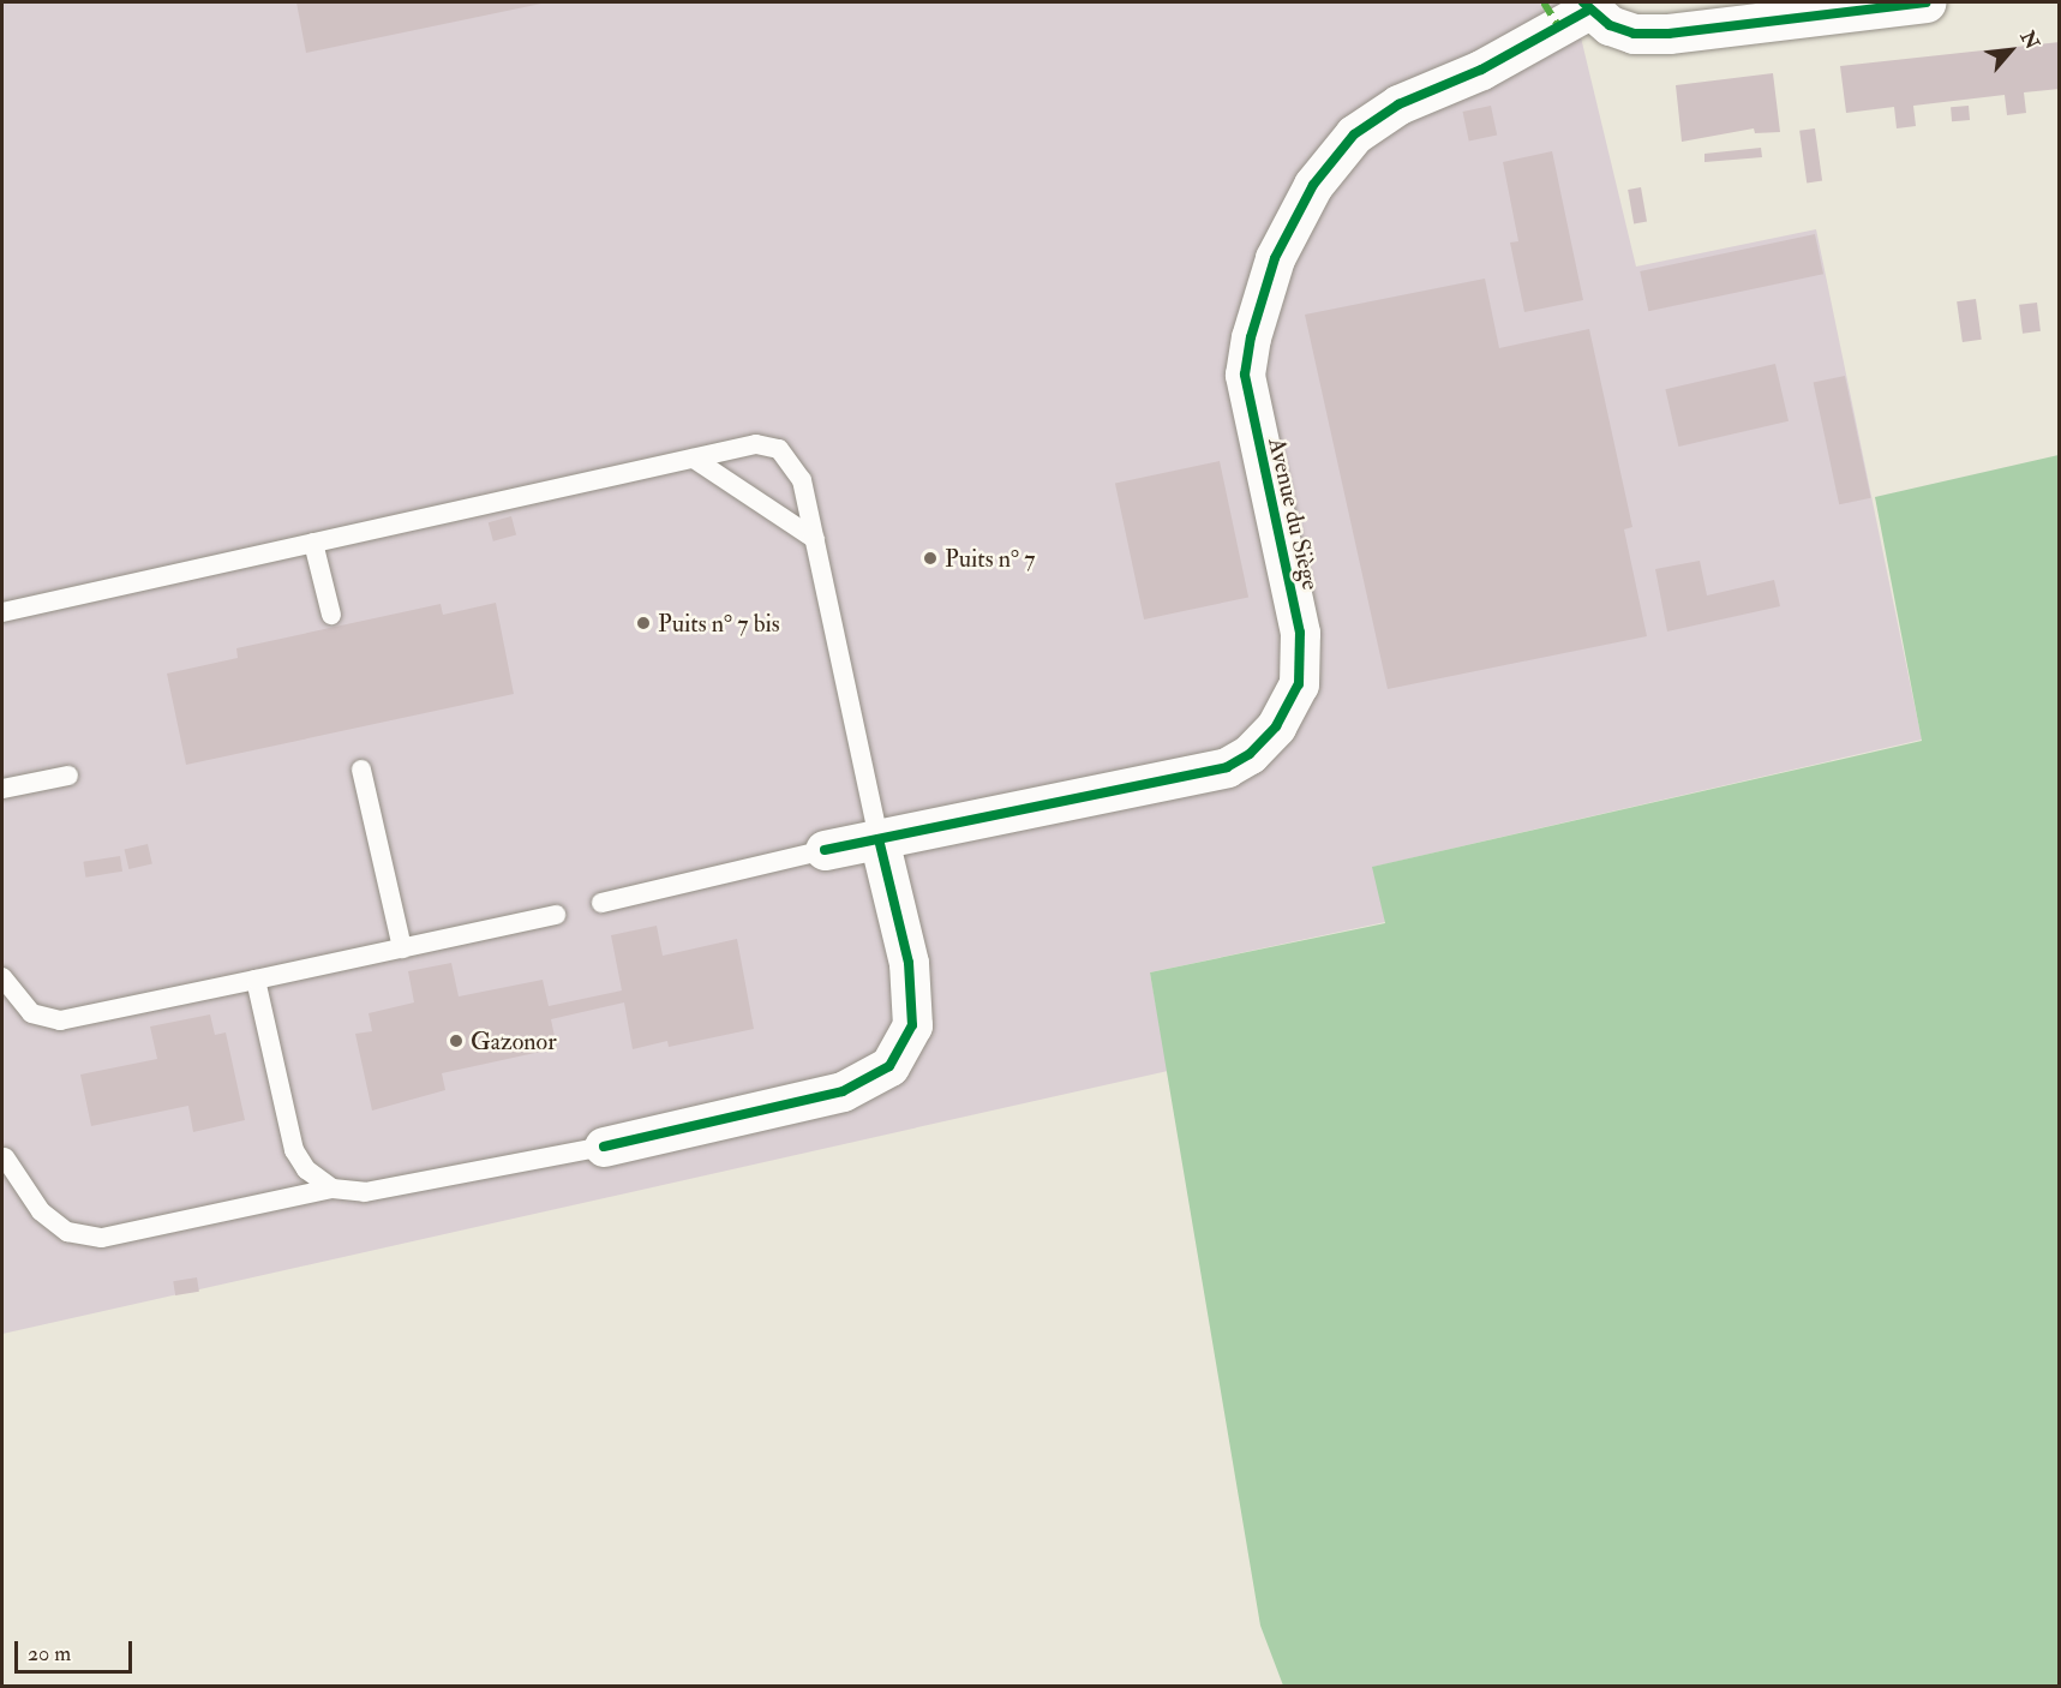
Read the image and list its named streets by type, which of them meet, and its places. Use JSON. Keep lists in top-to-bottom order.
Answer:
{
  "streets": {
    "street": ["Avenue du Siège"]
  },
  "places": ["Puits n° 7", "Puits n° 7 bis", "Gazonor"],
  "scale_bar": "20 m",
  "north": "top right"
}
